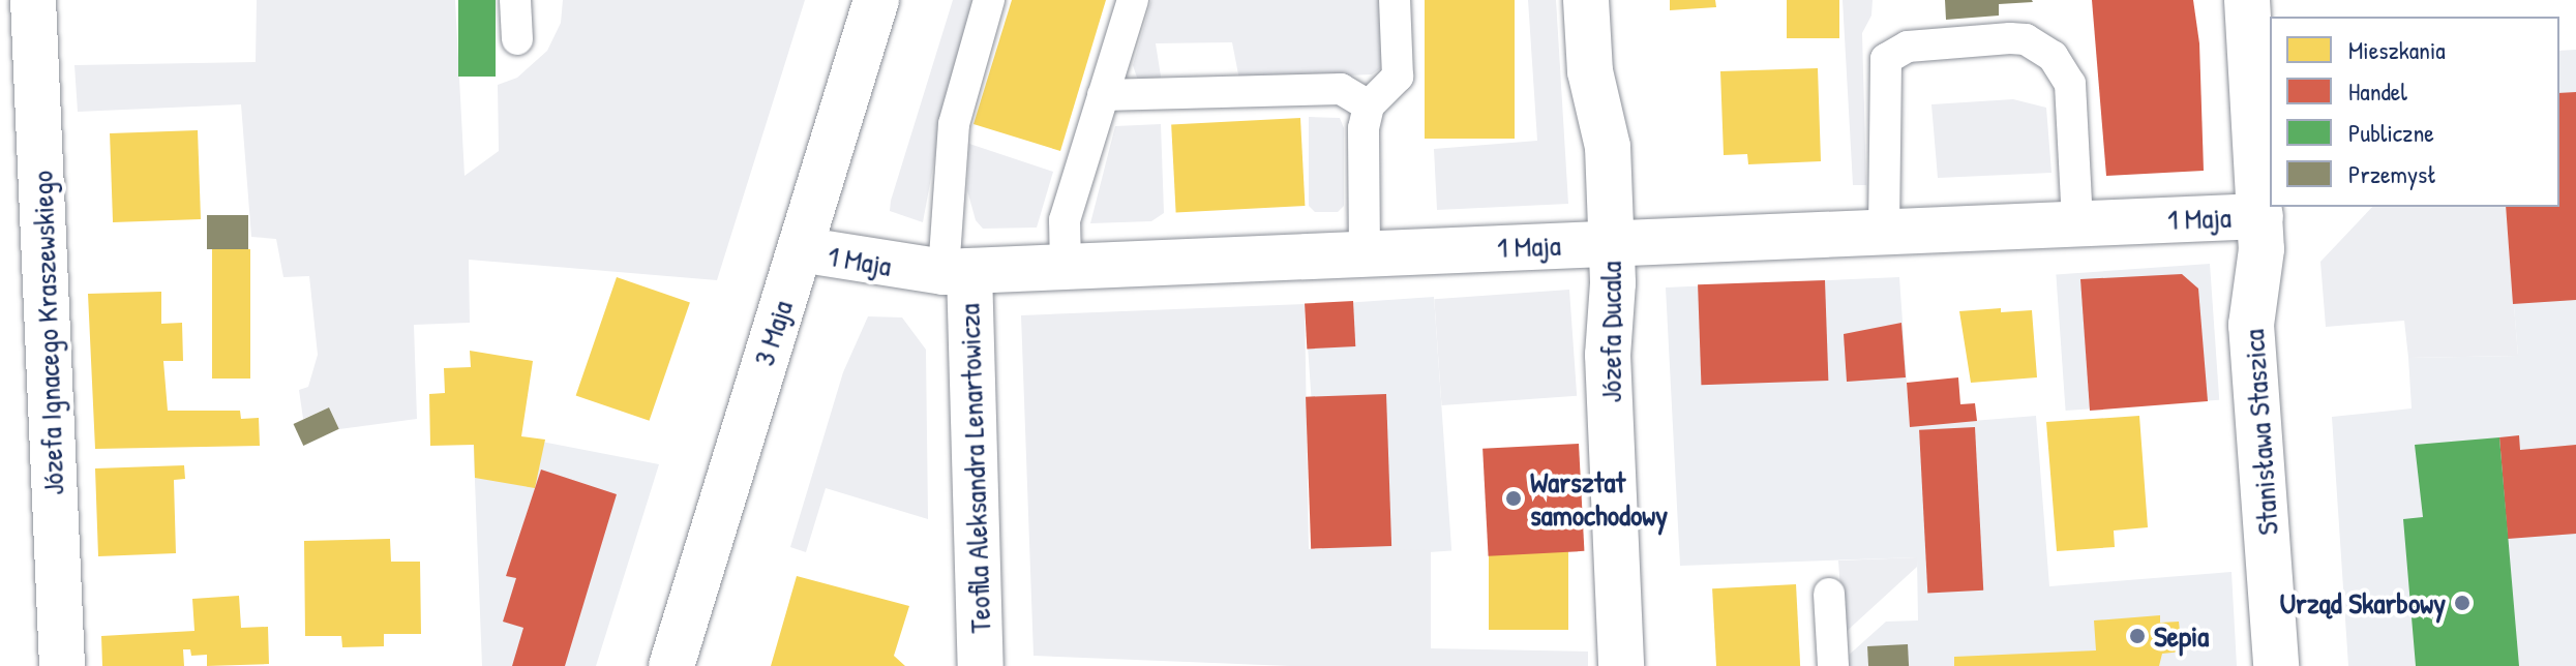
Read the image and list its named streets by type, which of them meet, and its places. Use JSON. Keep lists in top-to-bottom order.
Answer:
{
  "streets": {
    "street": [
      "1 Maja",
      "Józefa Ducala",
      "Józefa Ignacego Kraszewskiego",
      "3 Maja",
      "Stanisława Staszica",
      "Teofila Aleksandra Lenartowicza"
    ]
  },
  "crossings": [
    ["1 Maja", "Józefa Ducala"],
    ["1 Maja", "3 Maja"],
    ["1 Maja", "Stanisława Staszica"],
    ["1 Maja", "Teofila Aleksandra Lenartowicza"]
  ],
  "places": ["Warsztat samochodowy", "Urząd Skarbowy", "Sepia"],
  "legend": [
    "Mieszkania",
    "Handel",
    "Publiczne",
    "Przemysł"
  ]
}
